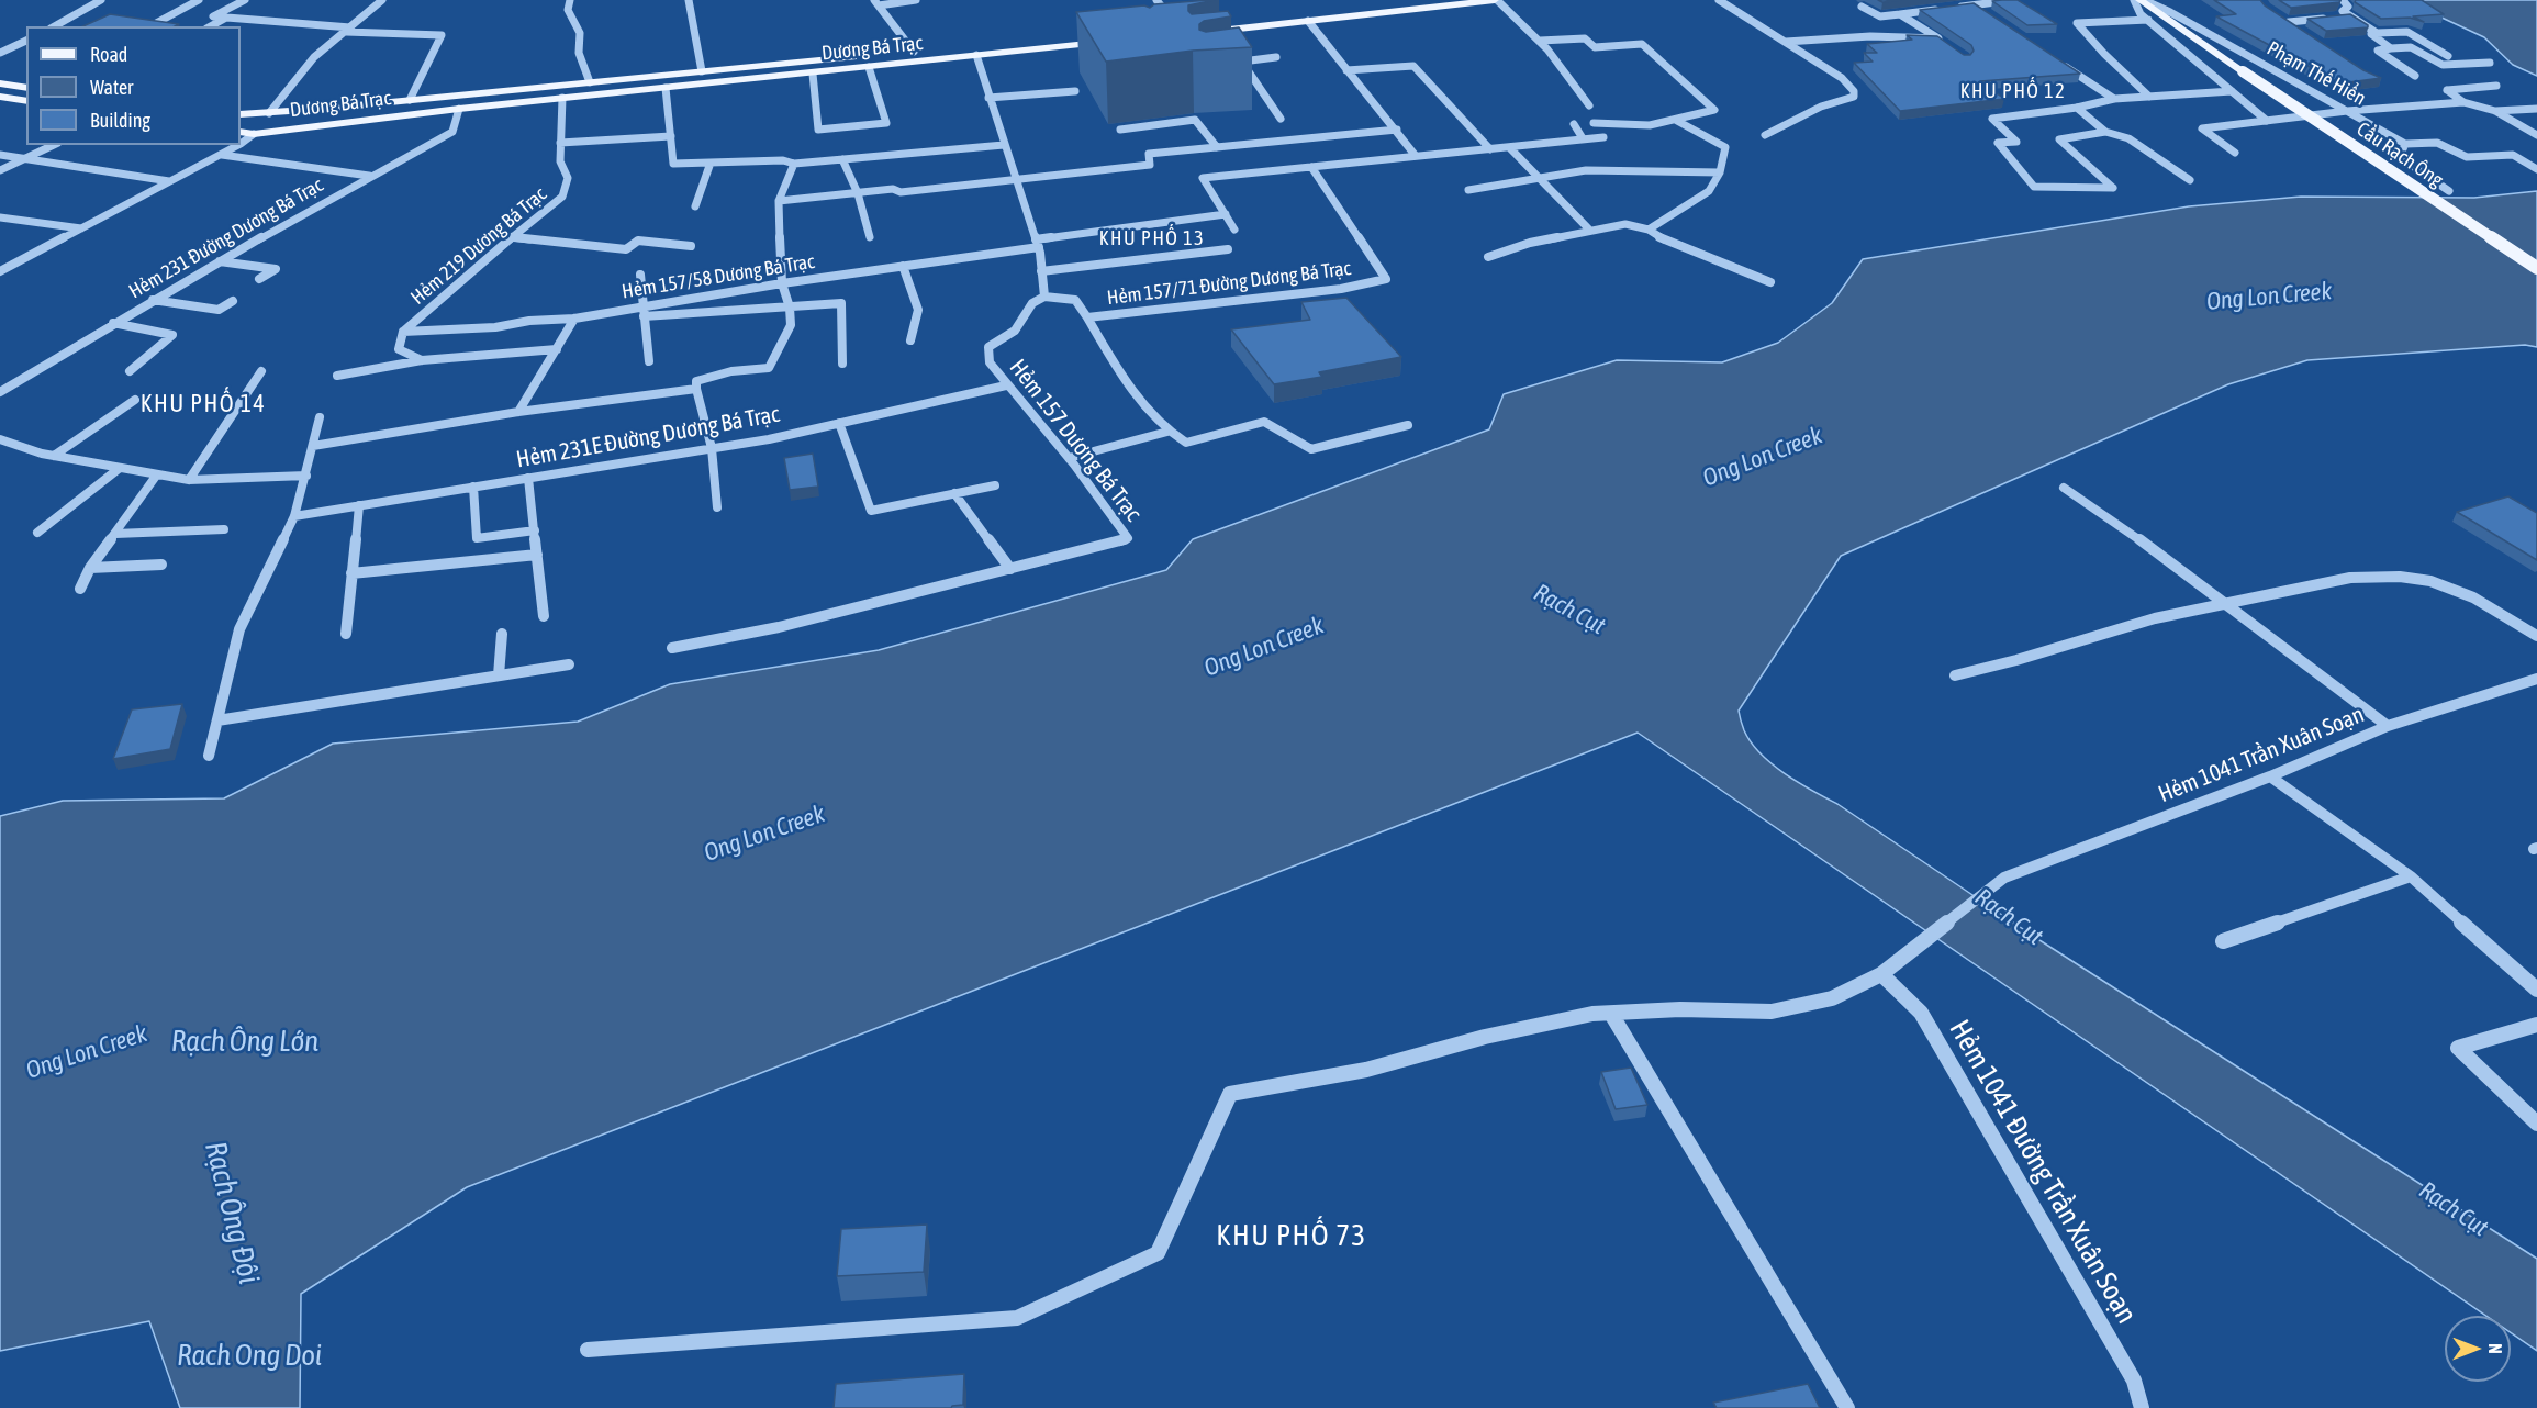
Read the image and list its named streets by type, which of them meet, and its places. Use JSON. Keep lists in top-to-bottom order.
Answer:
{
  "streets": {
    "main road": ["Dương Bá Trạc", "Phạm Thế Hiển", "Cầu Rạch Ông"],
    "street": [
      "Hẻm 231 Đường Dương Bá Trạc",
      "Hẻm 219 Dương Bá Trạc",
      "Hẻm 157/58 Dương Bá Trạc",
      "Hẻm 157/71 Đường Dương Bá Trạc",
      "Hẻm 231E Đường Dương Bá Trạc",
      "Hẻm 157 Dương Bá Trạc",
      "Hẻm 1041 Trần Xuân Soạn",
      "Hẻm 1041 Đường Trần Xuân Soạn"
    ]
  },
  "crossings": [
    ["Dương Bá Trạc", "Hẻm 231 Đường Dương Bá Trạc"],
    ["Dương Bá Trạc", "Hẻm 219 Dương Bá Trạc"],
    ["Phạm Thế Hiển", "Cầu Rạch Ông"],
    ["Hẻm 219 Dương Bá Trạc", "Hẻm 157/58 Dương Bá Trạc"],
    ["Hẻm 157/71 Đường Dương Bá Trạc", "Hẻm 157 Dương Bá Trạc"],
    ["Hẻm 231E Đường Dương Bá Trạc", "Hẻm 157 Dương Bá Trạc"],
    ["Hẻm 1041 Trần Xuân Soạn", "Hẻm 1041 Đường Trần Xuân Soạn"]
  ],
  "districts": [
    "KHU PHỐ 12",
    "KHU PHỐ 13",
    "KHU PHỐ 14",
    "KHU PHỐ 73"
  ],
  "water": [
    "Ong Lon Creek",
    "Rạch Cụt",
    "Rạch Ông Lớn",
    "Rạch Ông Đội",
    "Rach Ong Doi"
  ],
  "legend": ["Road", "Water", "Building"],
  "north": "right"
}
